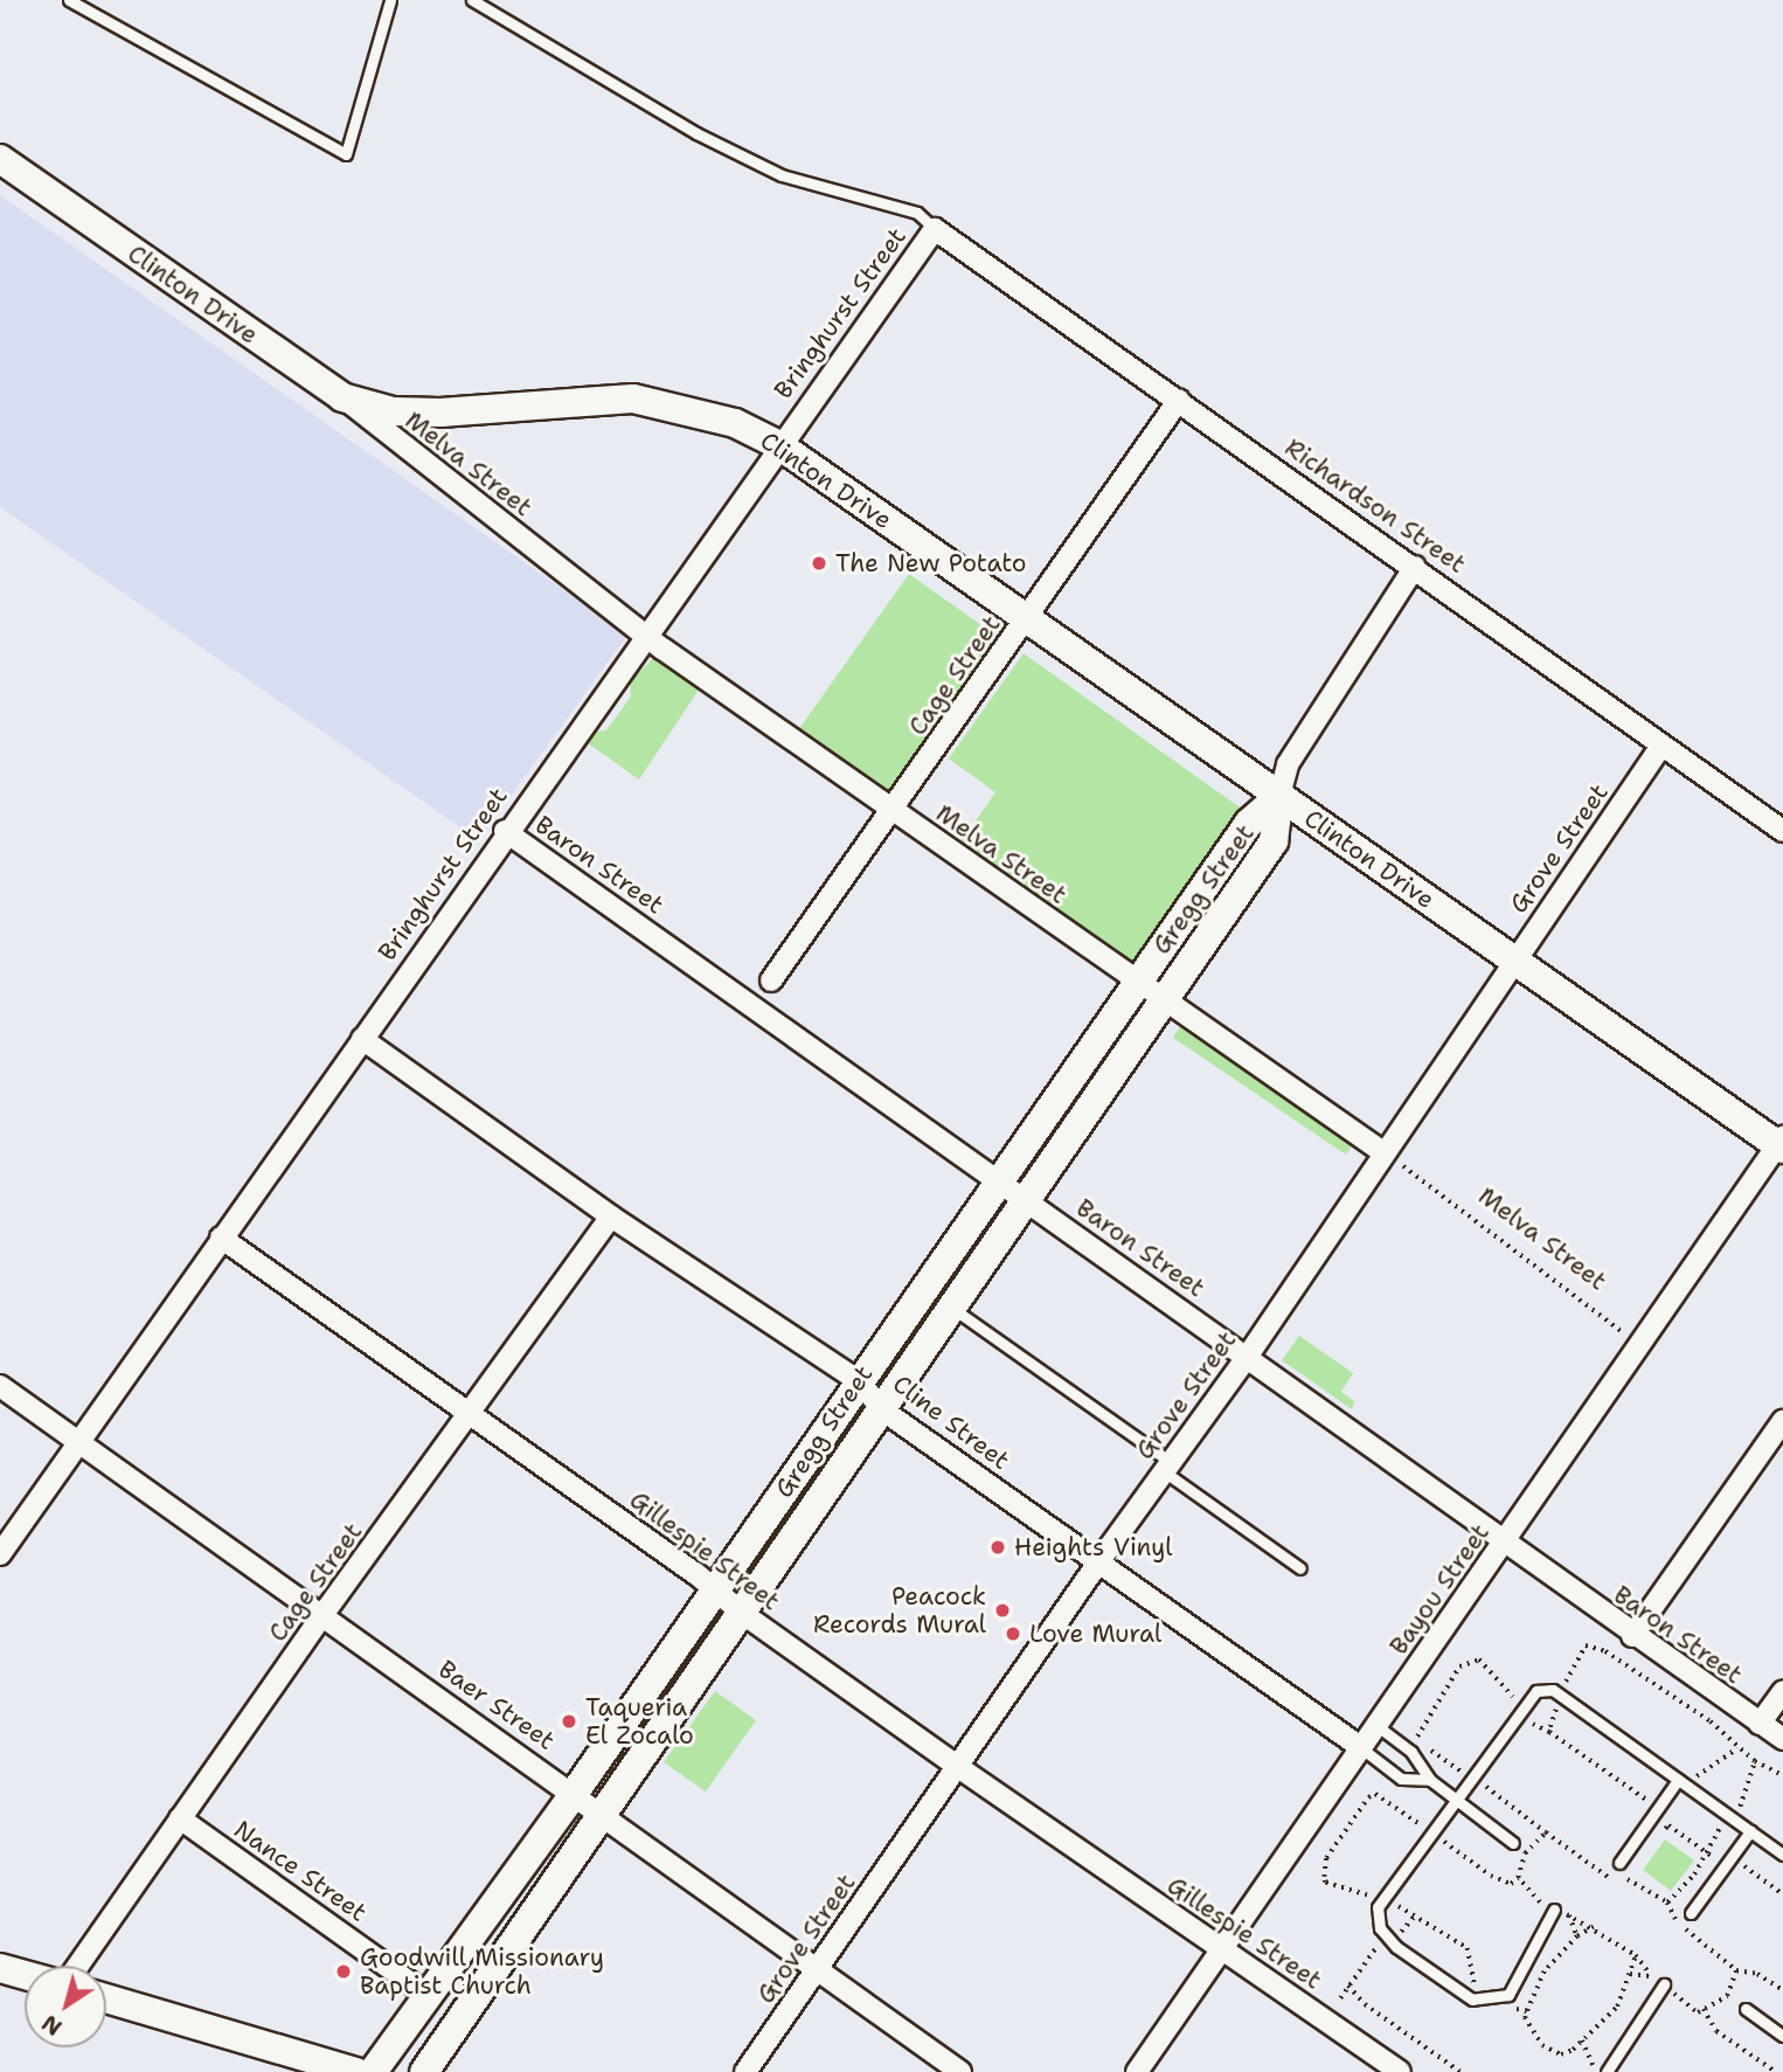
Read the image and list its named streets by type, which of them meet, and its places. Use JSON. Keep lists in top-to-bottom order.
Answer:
{
  "streets": {
    "street": [
      "Clinton Drive",
      "Bringhurst Street",
      "Melva Street",
      "Richardson Street",
      "Cage Street",
      "Grove Street",
      "Baron Street",
      "Gregg Street",
      "Cline Street",
      "Gillespie Street",
      "Bayou Street",
      "Baer Street",
      "Nance Street"
    ]
  },
  "crossings": [
    ["Clinton Drive", "Bringhurst Street"],
    ["Clinton Drive", "Melva Street"],
    ["Clinton Drive", "Cage Street"],
    ["Clinton Drive", "Grove Street"],
    ["Clinton Drive", "Gregg Street"],
    ["Clinton Drive", "Bayou Street"],
    ["Bringhurst Street", "Melva Street"],
    ["Bringhurst Street", "Richardson Street"],
    ["Bringhurst Street", "Baron Street"],
    ["Bringhurst Street", "Cline Street"],
    ["Bringhurst Street", "Gillespie Street"],
    ["Bringhurst Street", "Baer Street"],
    ["Melva Street", "Cage Street"],
    ["Melva Street", "Grove Street"],
    ["Melva Street", "Gregg Street"],
    ["Melva Street", "Bayou Street"],
    ["Richardson Street", "Cage Street"],
    ["Richardson Street", "Grove Street"],
    ["Richardson Street", "Gregg Street"],
    ["Cage Street", "Cline Street"],
    ["Cage Street", "Gillespie Street"],
    ["Cage Street", "Baer Street"],
    ["Cage Street", "Nance Street"],
    ["Grove Street", "Baron Street"],
    ["Grove Street", "Cline Street"],
    ["Grove Street", "Gillespie Street"],
    ["Grove Street", "Baer Street"],
    ["Baron Street", "Gregg Street"],
    ["Baron Street", "Bayou Street"],
    ["Gregg Street", "Cline Street"],
    ["Gregg Street", "Gillespie Street"],
    ["Gregg Street", "Baer Street"],
    ["Gregg Street", "Nance Street"],
    ["Cline Street", "Bayou Street"],
    ["Gillespie Street", "Bayou Street"]
  ],
  "places": [
    "The New Potato",
    "Heights Vinyl",
    "Peacock Records Mural",
    "Love Mural",
    "Taqueria El Zocalo",
    "Goodwill Missionary Baptist Church"
  ],
  "north": "bottom left"
}
